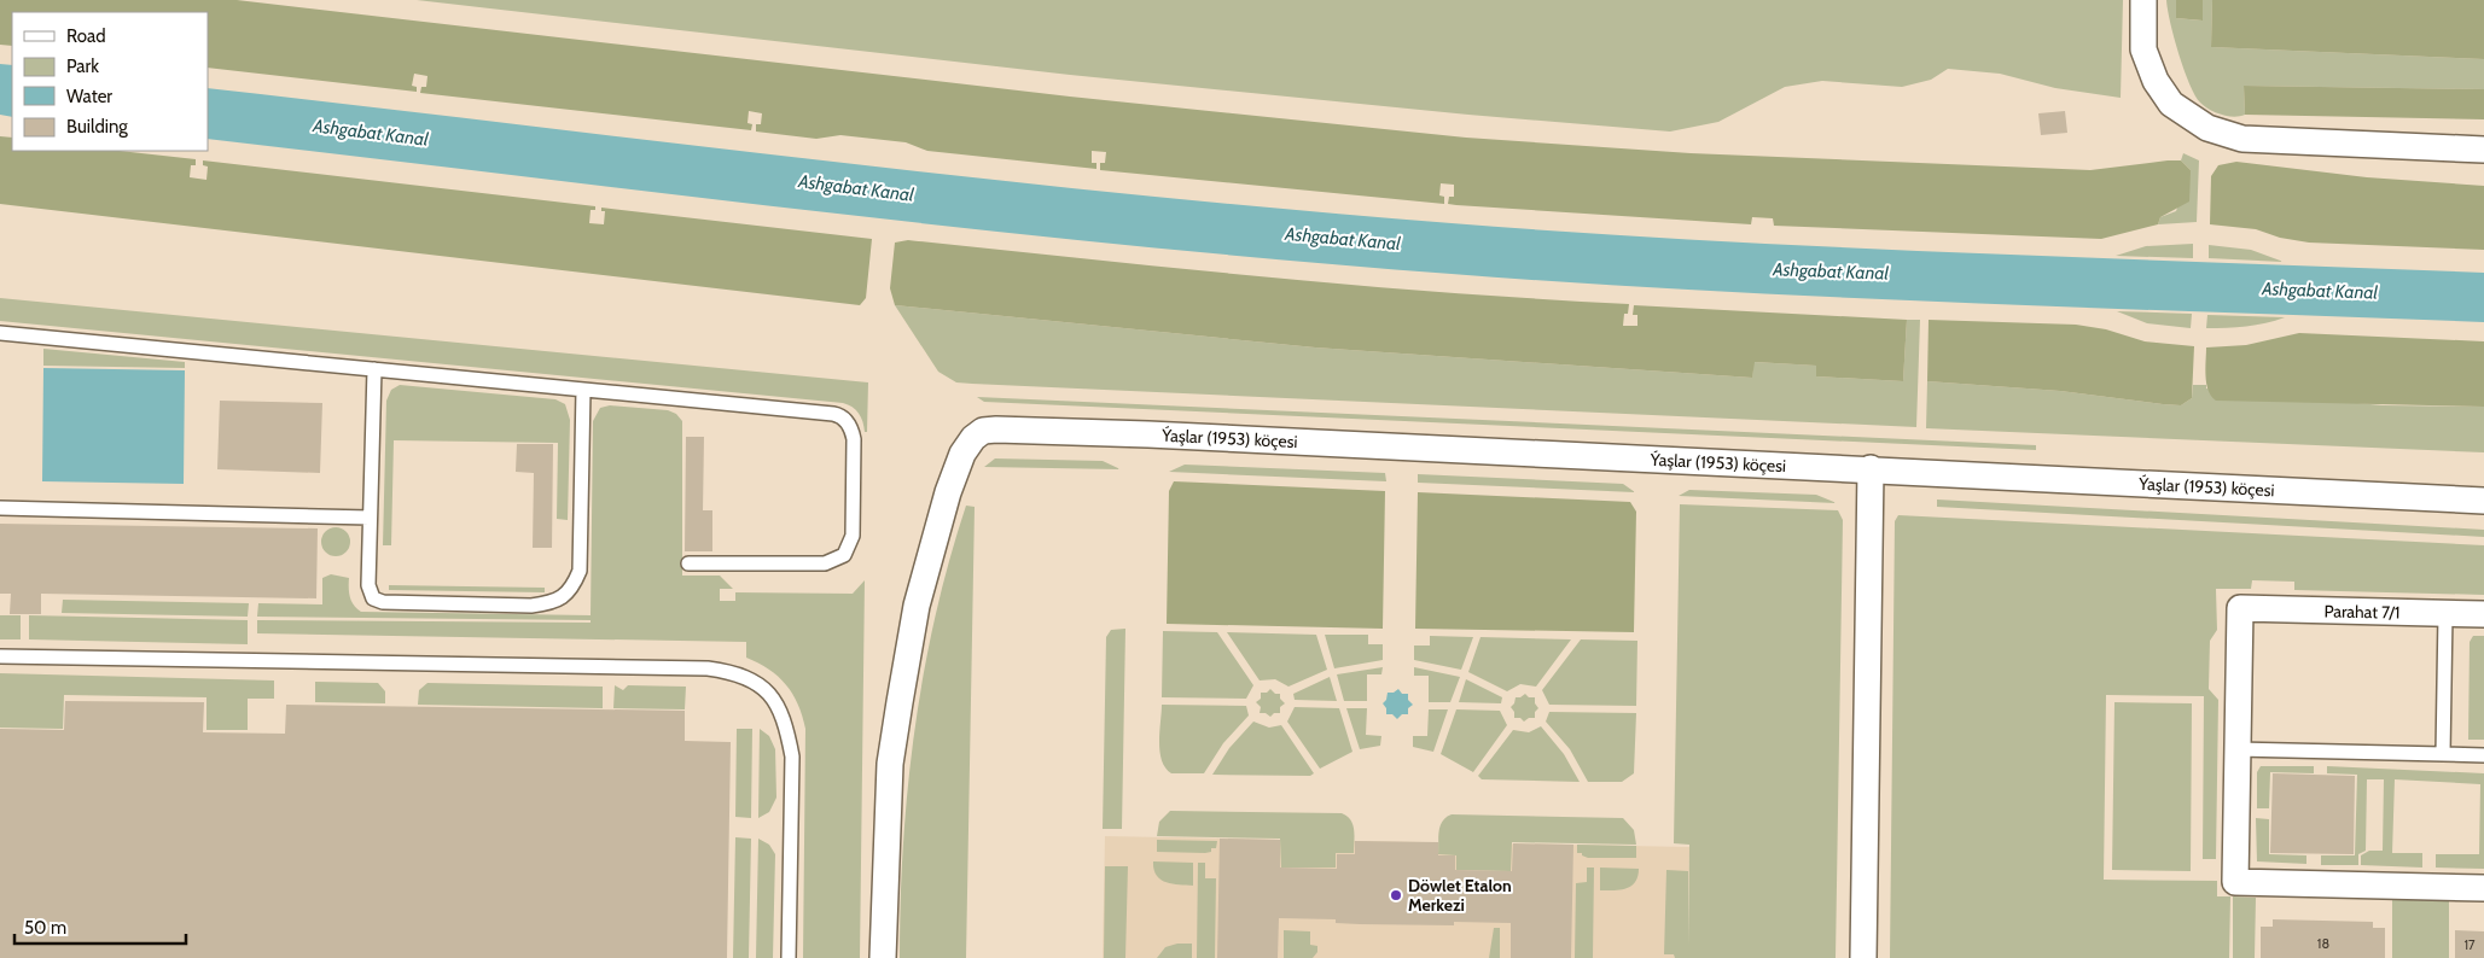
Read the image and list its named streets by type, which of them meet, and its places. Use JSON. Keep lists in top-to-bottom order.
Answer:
{
  "streets": {
    "street": ["Ýaşlar (1953) köçesi", "Parahat 7/1"]
  },
  "water": ["Ashgabat Kanal"],
  "places": ["Döwlet Etalon Merkezi"],
  "house_numbers": ["18", "17"],
  "legend": [
    "Road",
    "Park",
    "Water",
    "Building"
  ],
  "scale_bar": "50 m"
}
